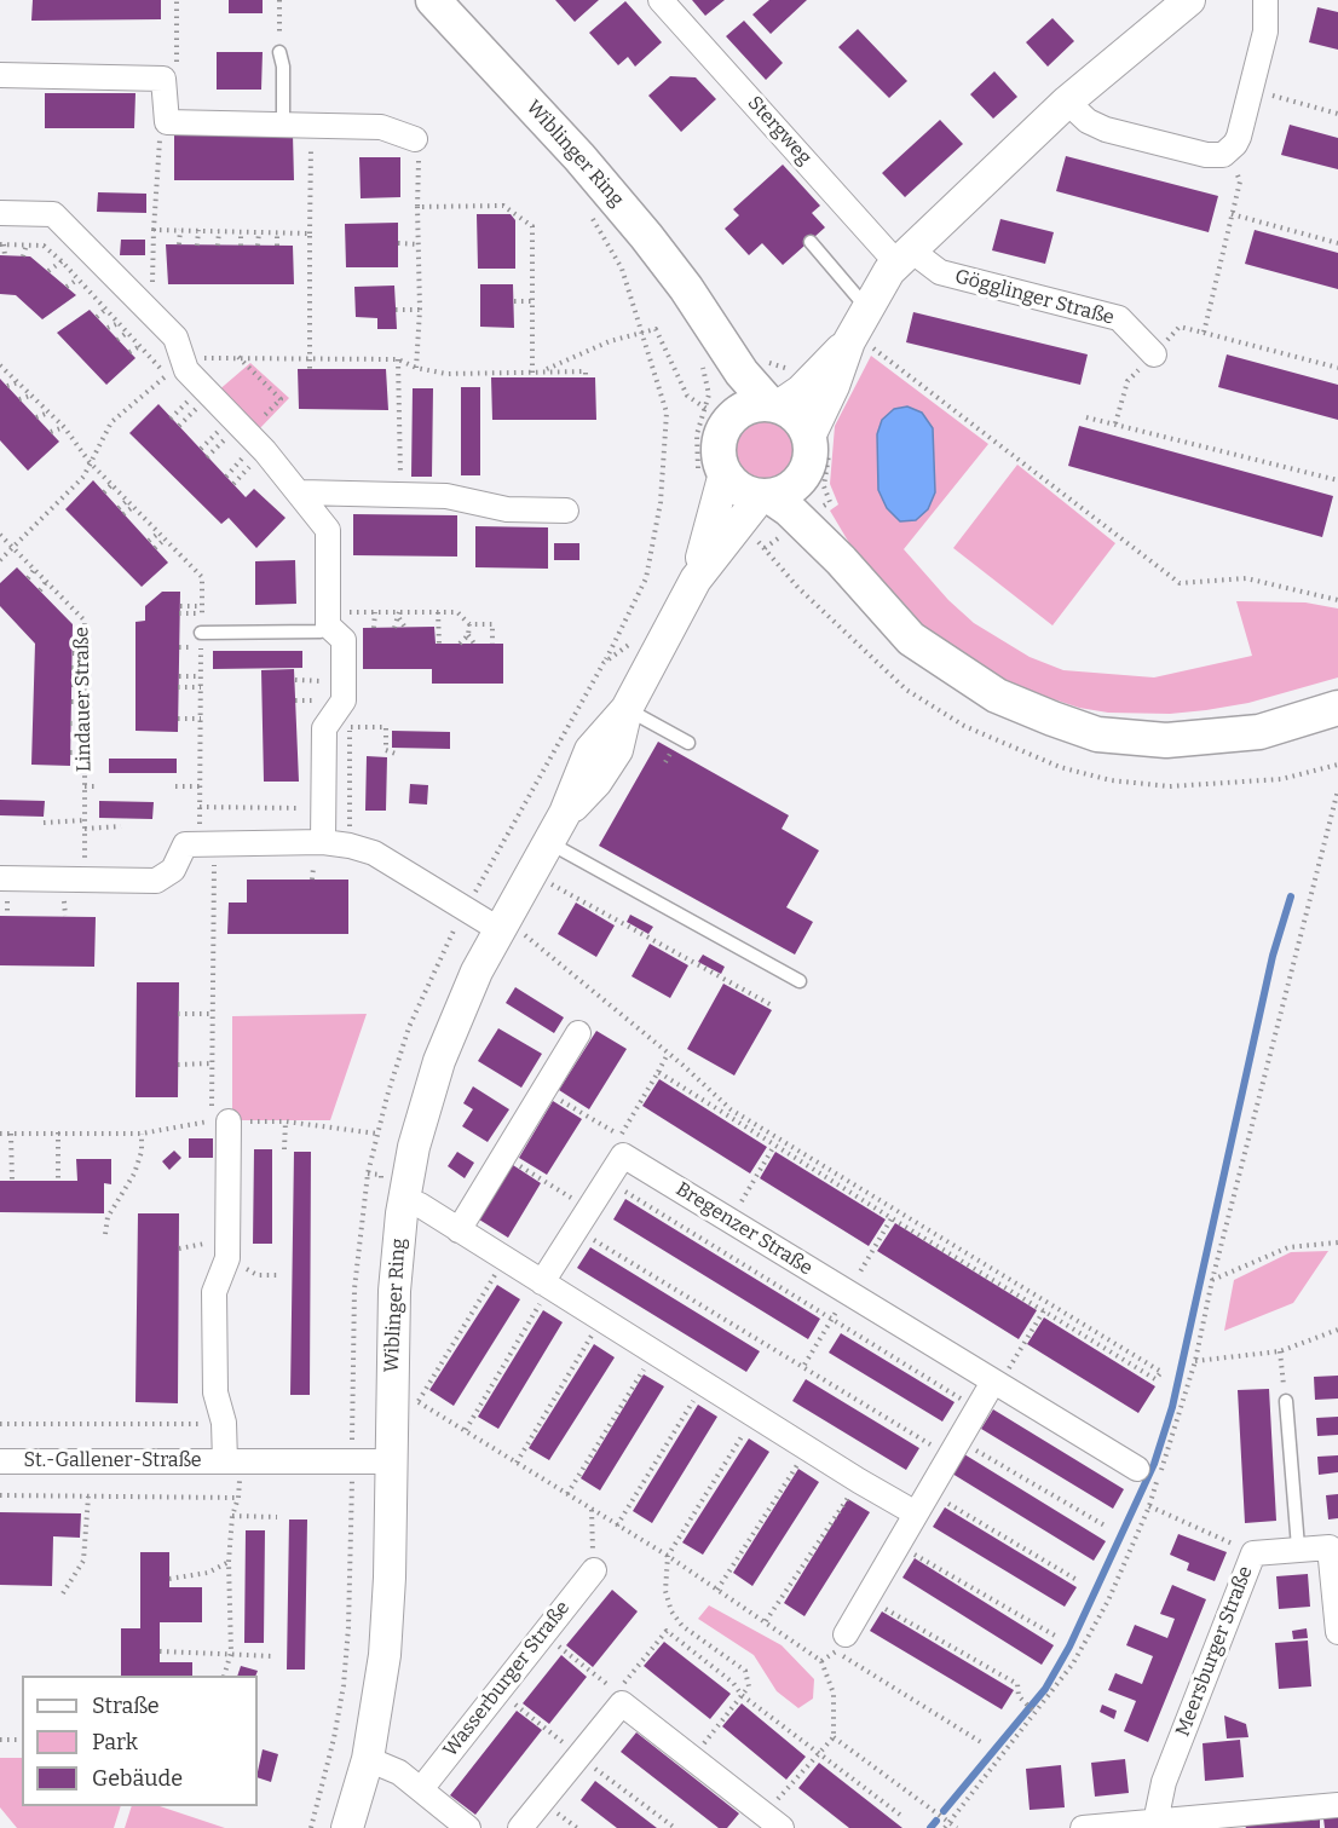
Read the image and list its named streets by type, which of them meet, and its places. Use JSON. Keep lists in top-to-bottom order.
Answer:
{
  "streets": {
    "main road": ["Wiblinger Ring"],
    "street": [
      "Stergweg",
      "Gögglinger Straße",
      "Bregenzer Straße",
      "St.-Gallener-Straße",
      "Meersburger Straße",
      "Wasserburger Straße"
    ],
    "path": ["Lindauer Straße"]
  },
  "crossings": [
    ["Stergweg", "Gögglinger Straße"],
    ["Wiblinger Ring", "St.-Gallener-Straße"]
  ],
  "legend": ["Straße", "Park", "Gebäude"]
}
